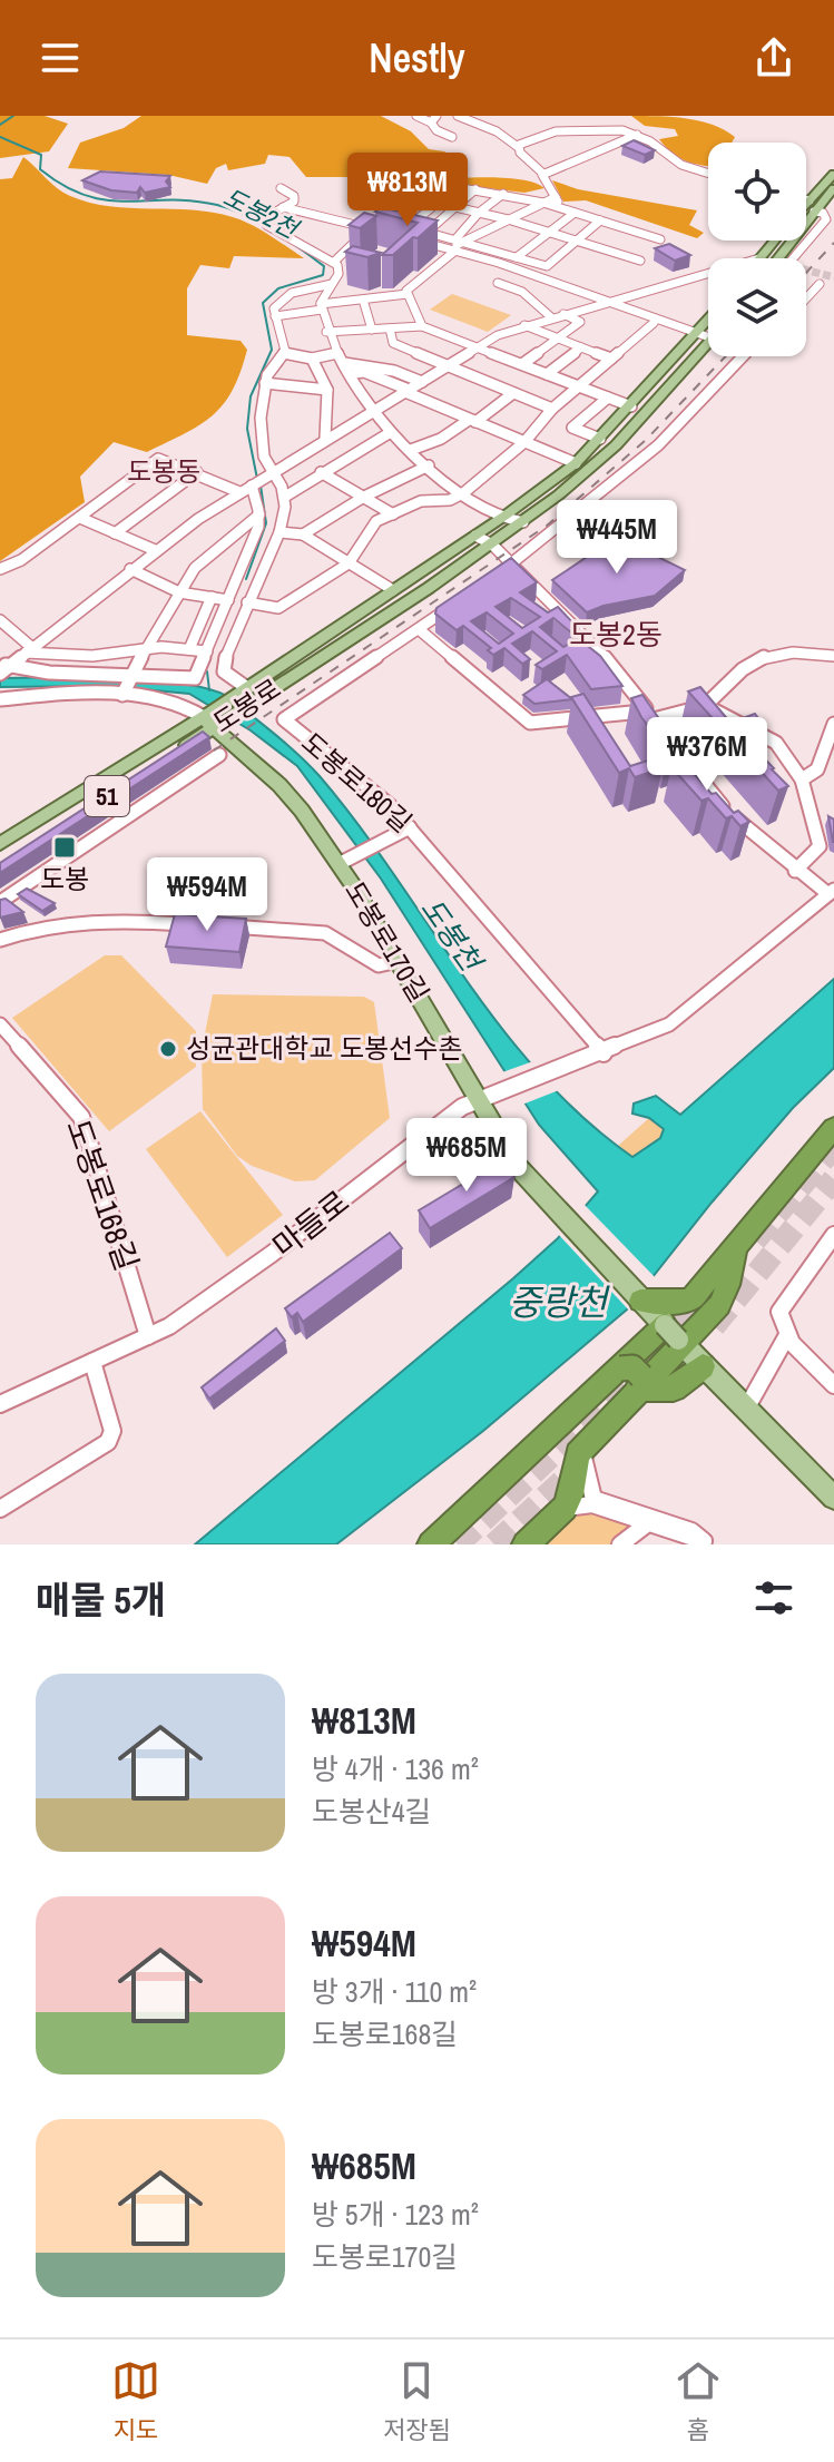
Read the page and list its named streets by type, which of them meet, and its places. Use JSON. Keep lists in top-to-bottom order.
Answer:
{
  "streets": {
    "main road": ["도봉로", "51", "도봉로170길"],
    "street": ["도봉로180길", "도봉로168길", "마들로"]
  },
  "crossings": [
    ["도봉로", "도봉로170길"],
    ["도봉로180길", "마들로"],
    ["도봉로170길", "마들로"],
    ["도봉로168길", "마들로"]
  ],
  "districts": ["도봉동", "도봉2동"],
  "water": ["도봉2천", "도봉천", "중랑천"],
  "places": {
    "transit": ["도봉"],
    "other": ["성균관대학교 도봉선수촌"]
  },
  "page": {
    "header": "Nestly",
    "price": [
      "₩813M",
      "₩445M",
      "₩376M",
      "₩594M",
      "₩685M"
    ],
    "heading": "매물 5개",
    "list": [
      {
        "name": "₩813M",
        "note": "방 4개 · 136 m² · 도봉산4길"
      },
      {
        "name": "₩594M",
        "note": "방 3개 · 110 m² · 도봉로168길"
      },
      {
        "name": "₩685M",
        "note": "방 5개 · 123 m² · 도봉로170길"
      }
    ],
    "tabs": ["지도", "저장됨", "홈"]
  }
}
